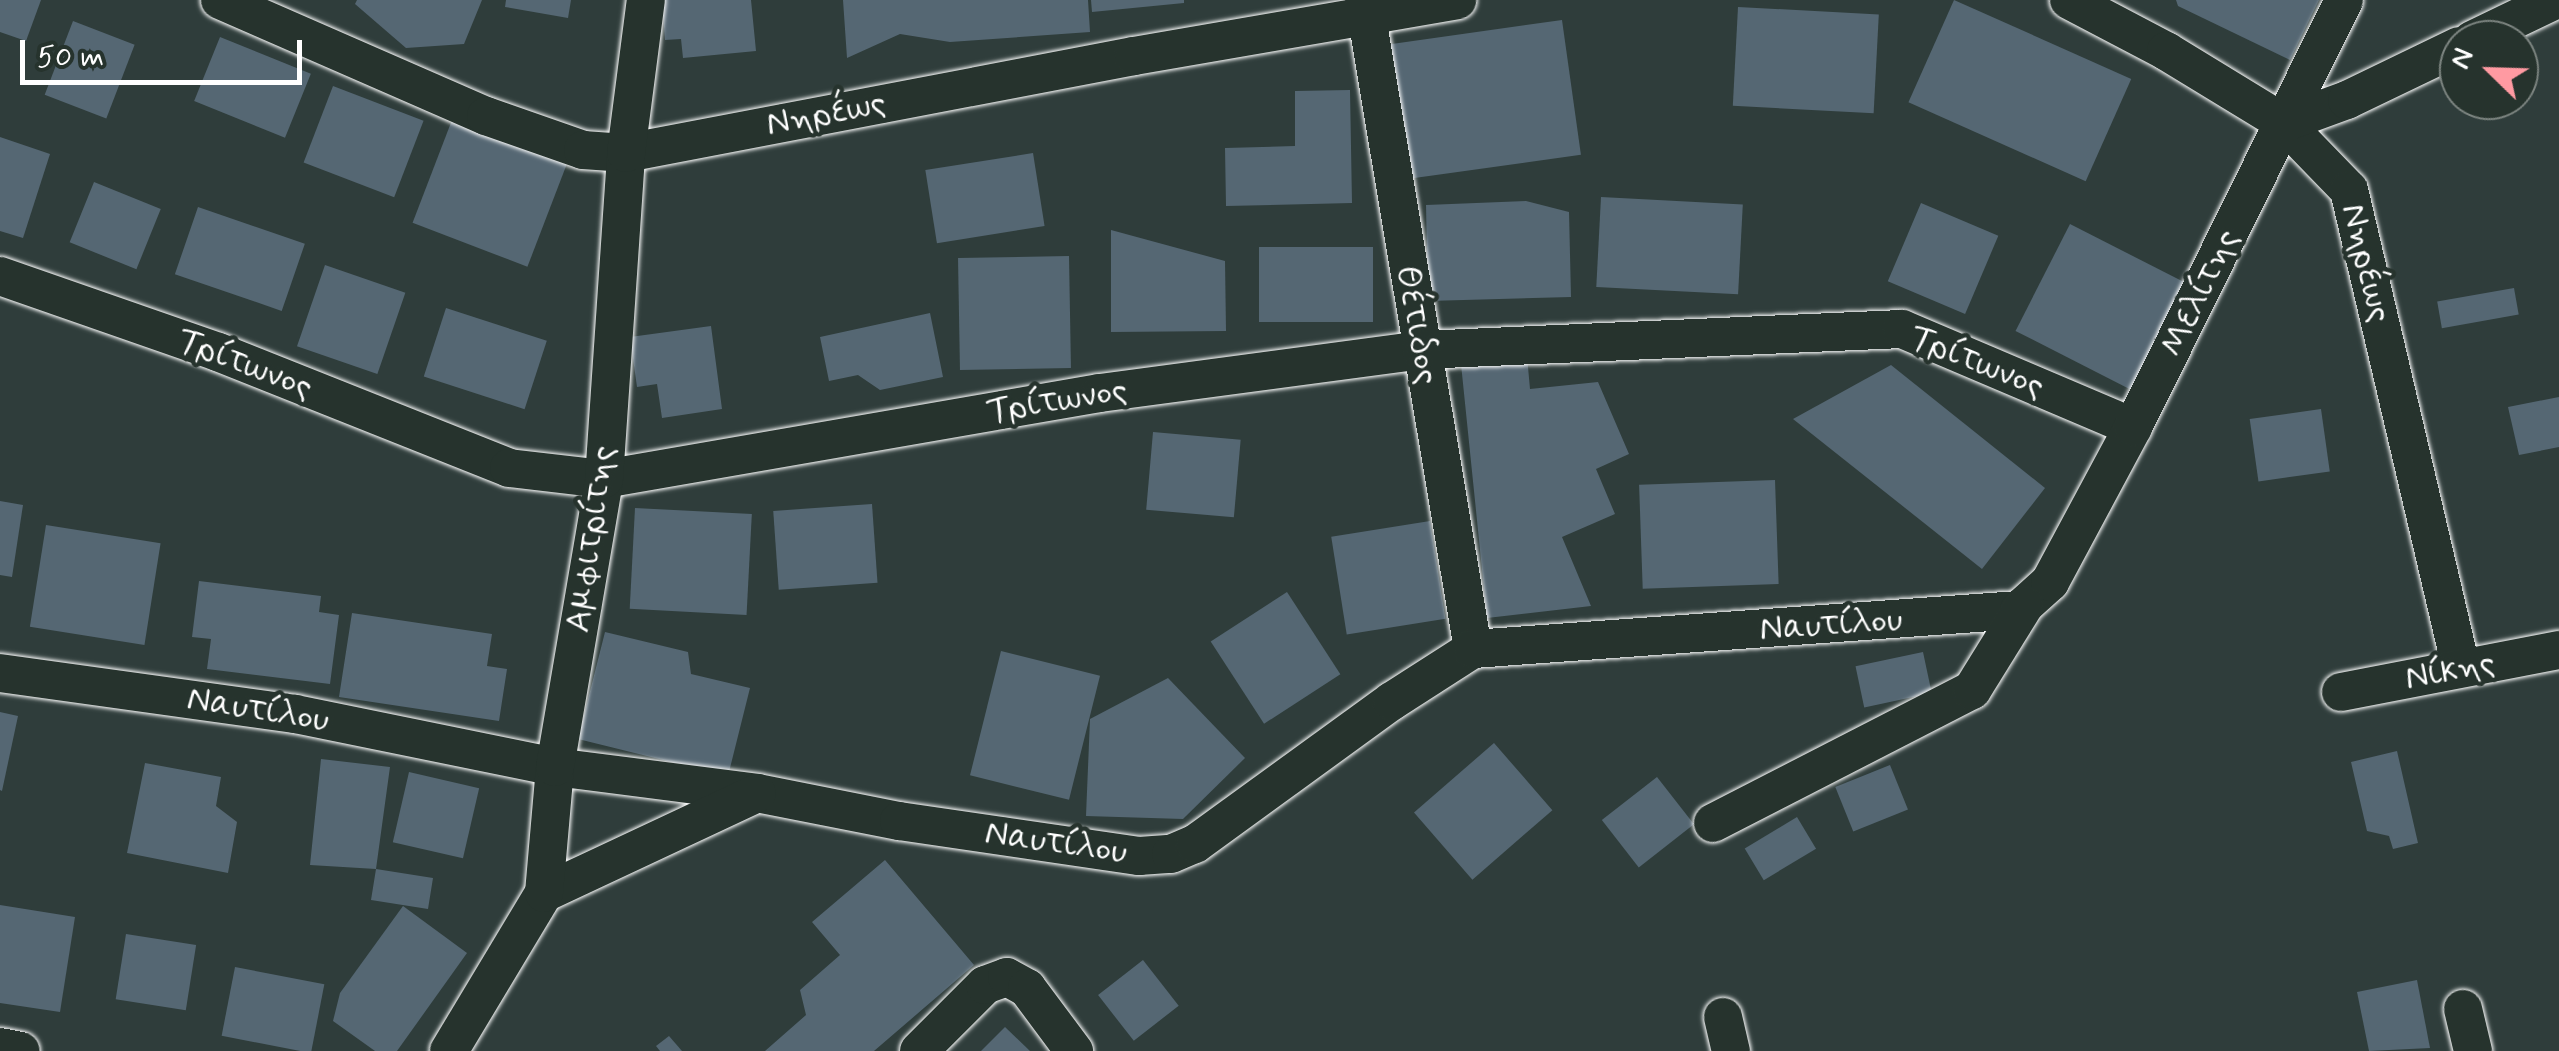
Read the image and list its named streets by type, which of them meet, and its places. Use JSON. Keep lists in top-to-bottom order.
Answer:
{
  "streets": {
    "street": [
      "Νηρέως",
      "Μελίτης",
      "Θέτιδος",
      "Τρίτωνος",
      "Αμφιτρίτης",
      "Ναυτίλου",
      "Νίκης"
    ]
  },
  "crossings": [
    ["Νηρέως", "Μελίτης"],
    ["Νηρέως", "Θέτιδος"],
    ["Νηρέως", "Αμφιτρίτης"],
    ["Νηρέως", "Νίκης"],
    ["Μελίτης", "Τρίτωνος"],
    ["Μελίτης", "Ναυτίλου"],
    ["Θέτιδος", "Τρίτωνος"],
    ["Θέτιδος", "Ναυτίλου"],
    ["Τρίτωνος", "Αμφιτρίτης"],
    ["Αμφιτρίτης", "Ναυτίλου"]
  ],
  "scale_bar": "50 m",
  "north": "top left"
}
